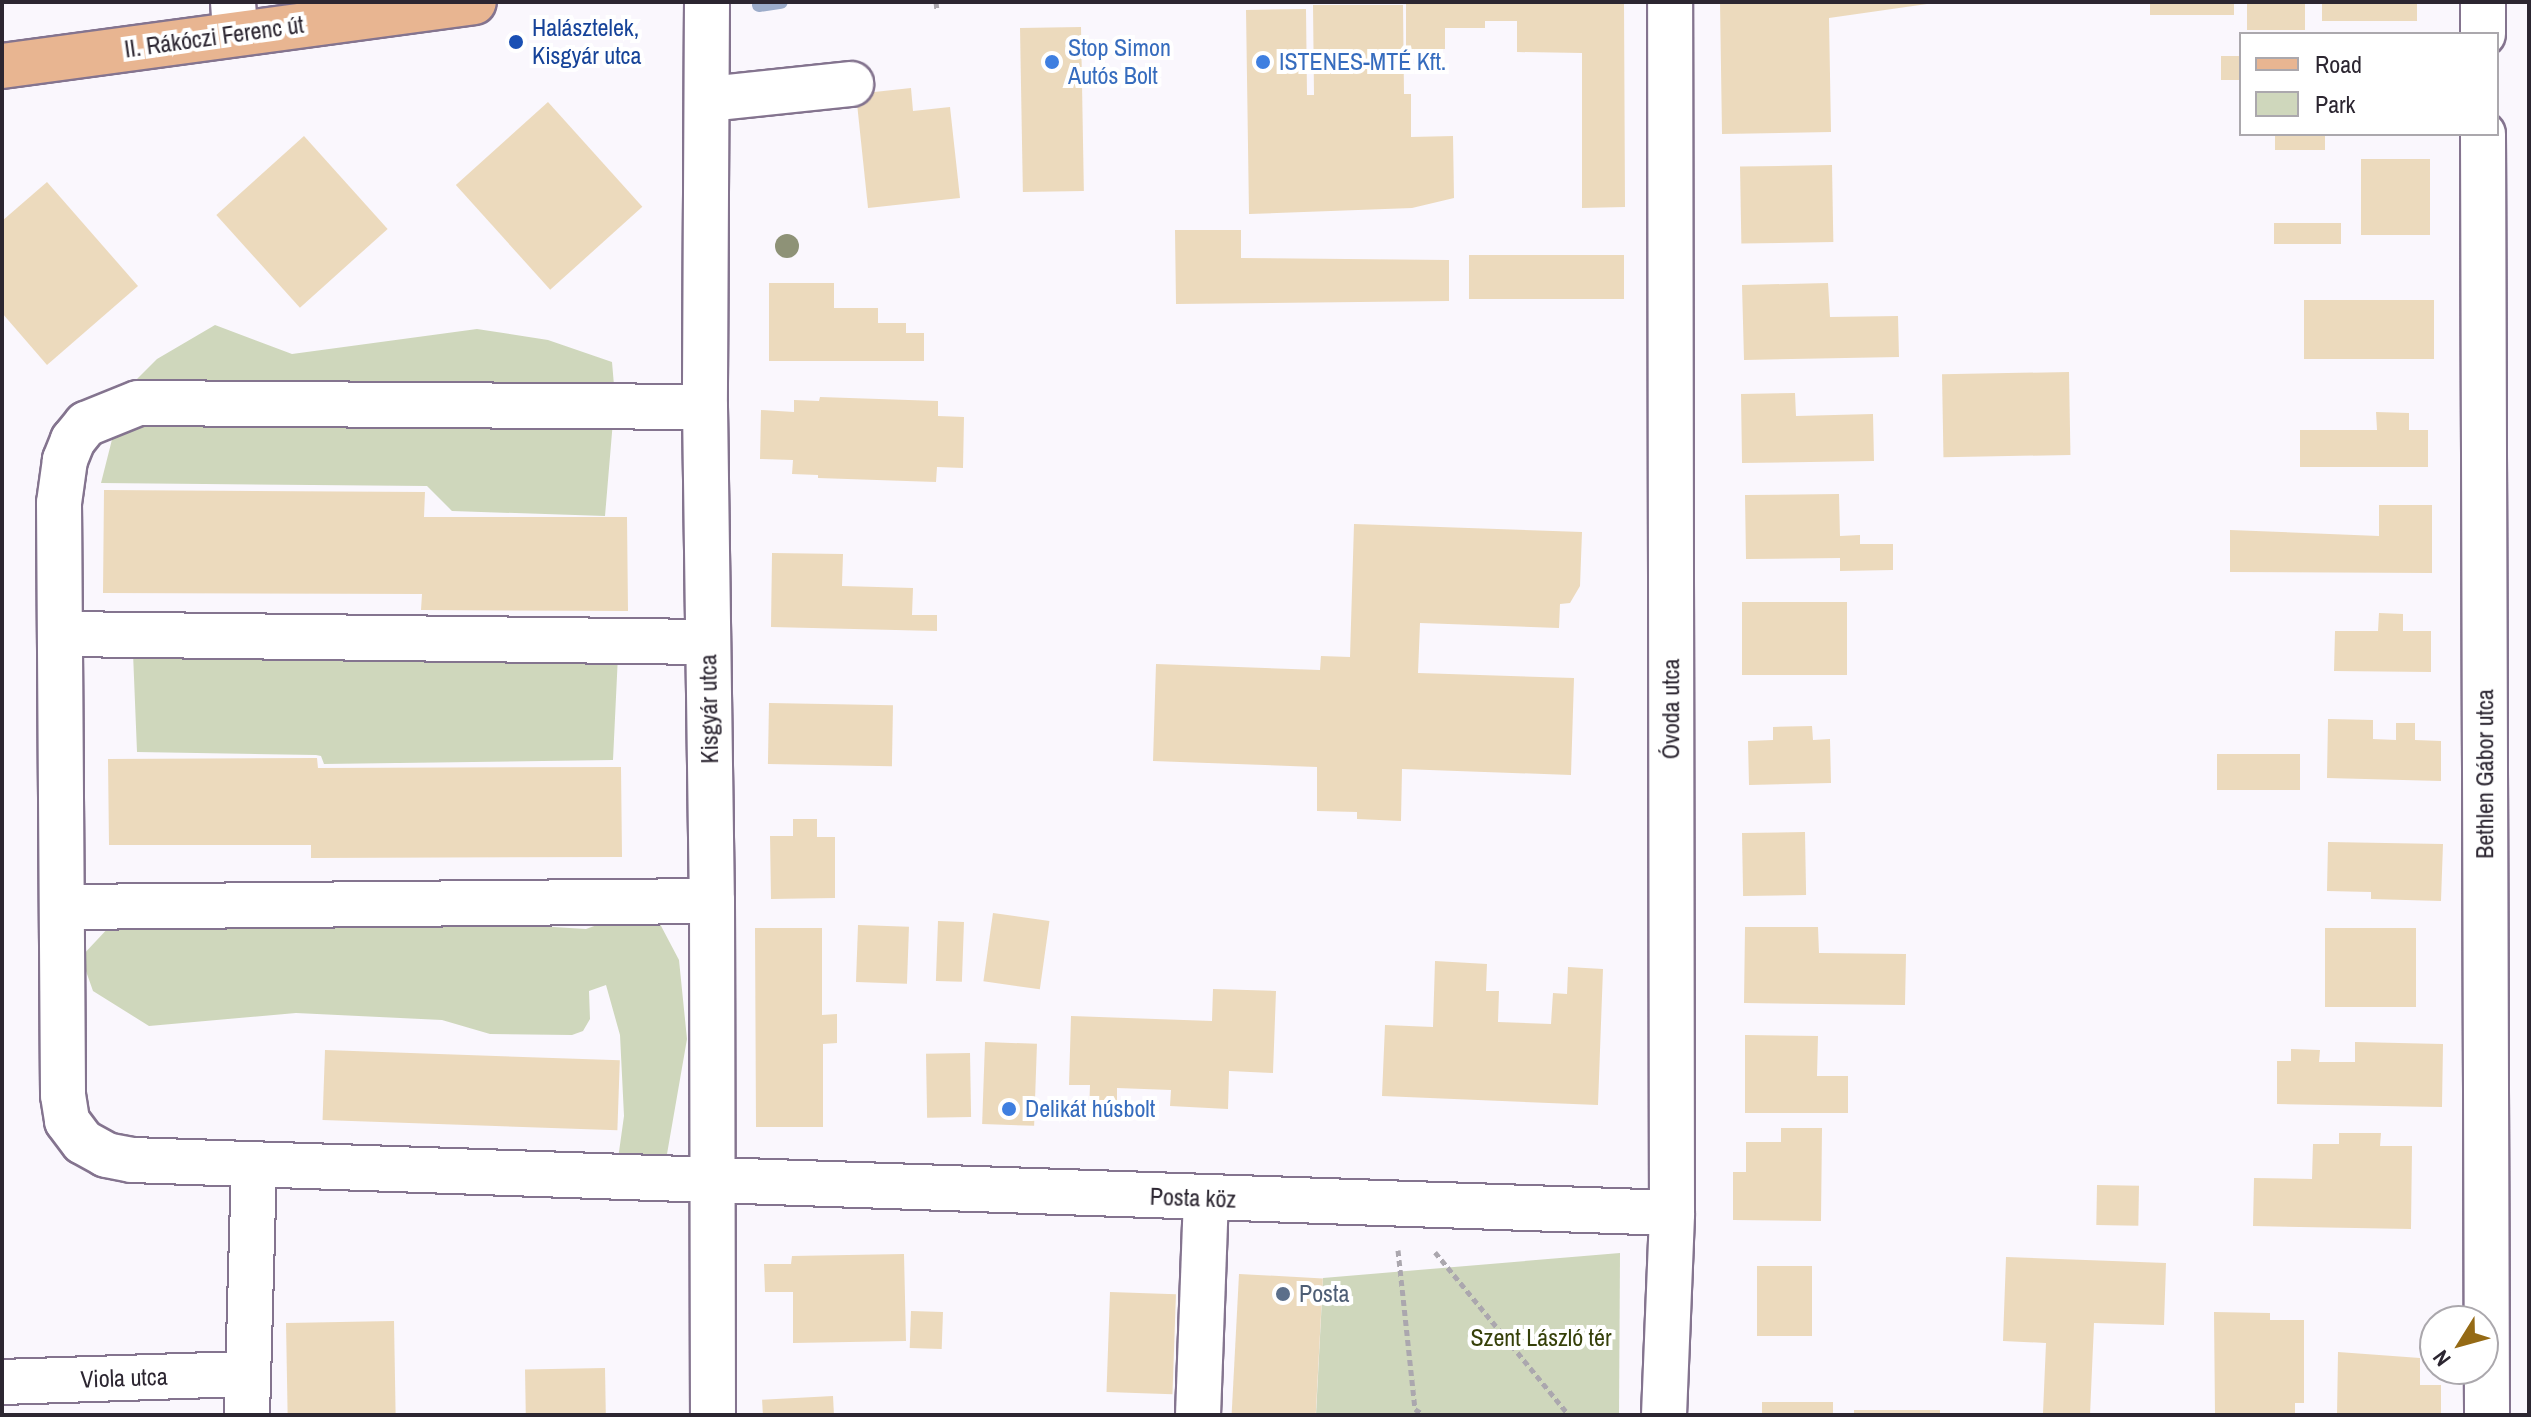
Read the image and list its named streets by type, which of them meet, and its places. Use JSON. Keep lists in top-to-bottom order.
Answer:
{
  "streets": {
    "main road": ["II. Rákóczi Ferenc út"],
    "street": [
      "Kisgyár utca",
      "Óvoda utca",
      "Bethlen Gábor utca",
      "Posta köz",
      "Viola utca"
    ]
  },
  "crossings": [
    ["Kisgyár utca", "Posta köz"],
    ["Óvoda utca", "Posta köz"]
  ],
  "parks": ["Szent László tér"],
  "places": [
    "Halásztelek, Kisgyár utca",
    "Stop Simon Autós Bolt",
    "ISTENES-MTÉ Kft.",
    "Delikát húsbolt",
    "Posta"
  ],
  "legend": ["Road", "Park"],
  "north": "bottom left"
}
